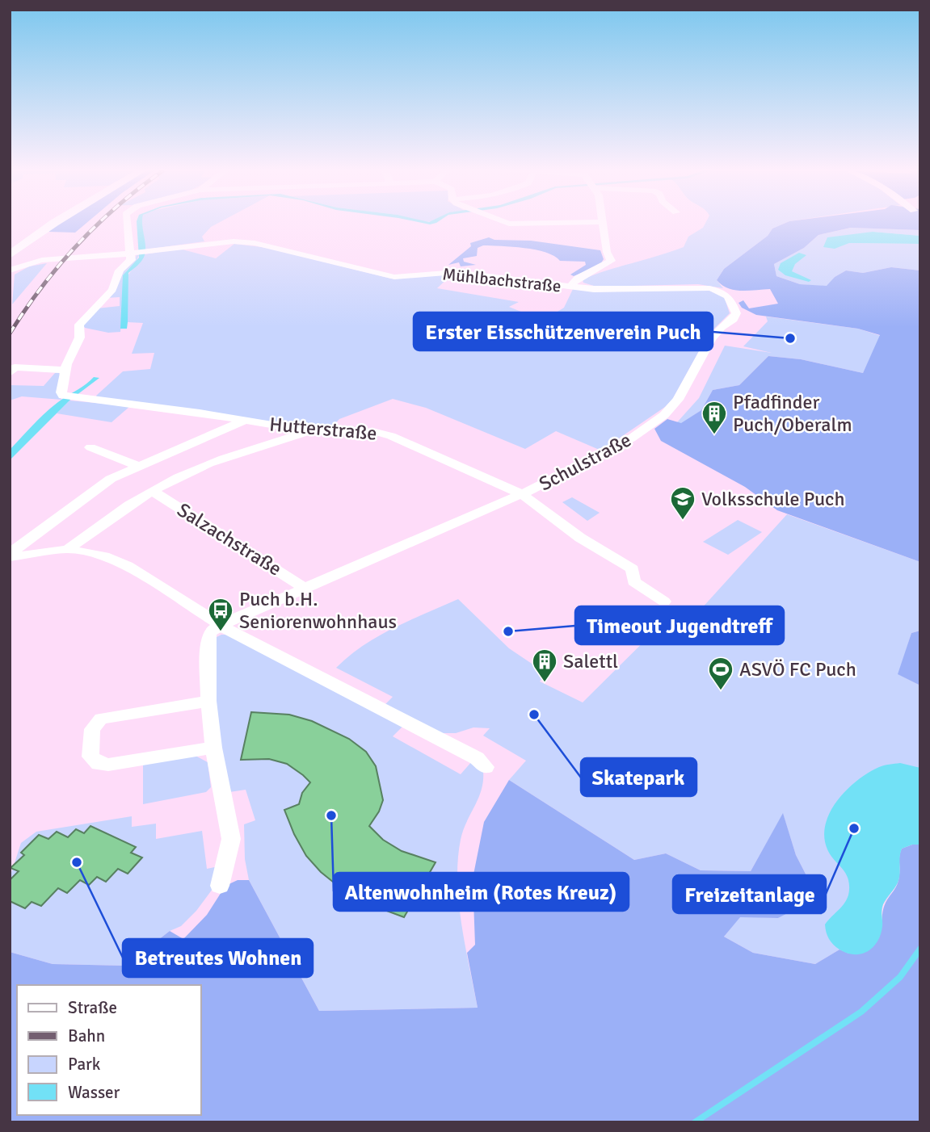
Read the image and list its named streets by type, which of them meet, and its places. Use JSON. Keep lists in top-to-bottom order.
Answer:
{
  "streets": {
    "street": [
      "Mühlbachstraße",
      "Hutterstraße",
      "Schulstraße",
      "Salzachstraße"
    ]
  },
  "crossings": [
    ["Mühlbachstraße", "Hutterstraße"],
    ["Mühlbachstraße", "Schulstraße"],
    ["Hutterstraße", "Schulstraße"],
    ["Schulstraße", "Salzachstraße"]
  ],
  "places": {
    "other": [
      "Erster Eisschützenverein Puch",
      "Timeout Jugendtreff",
      "Skatepark",
      "Altenwohnheim (Rotes Kreuz)",
      "Freizeitanlage",
      "Betreutes Wohnen"
    ],
    "building": ["Pfadfinder Puch/Oberalm", "Salettl"],
    "school or university": ["Volksschule Puch"],
    "bus stop": ["Puch b.H. Seniorenwohnhaus"],
    "sports": ["ASVÖ FC Puch"]
  },
  "legend": [
    "Straße",
    "Bahn",
    "Park",
    "Wasser"
  ]
}
